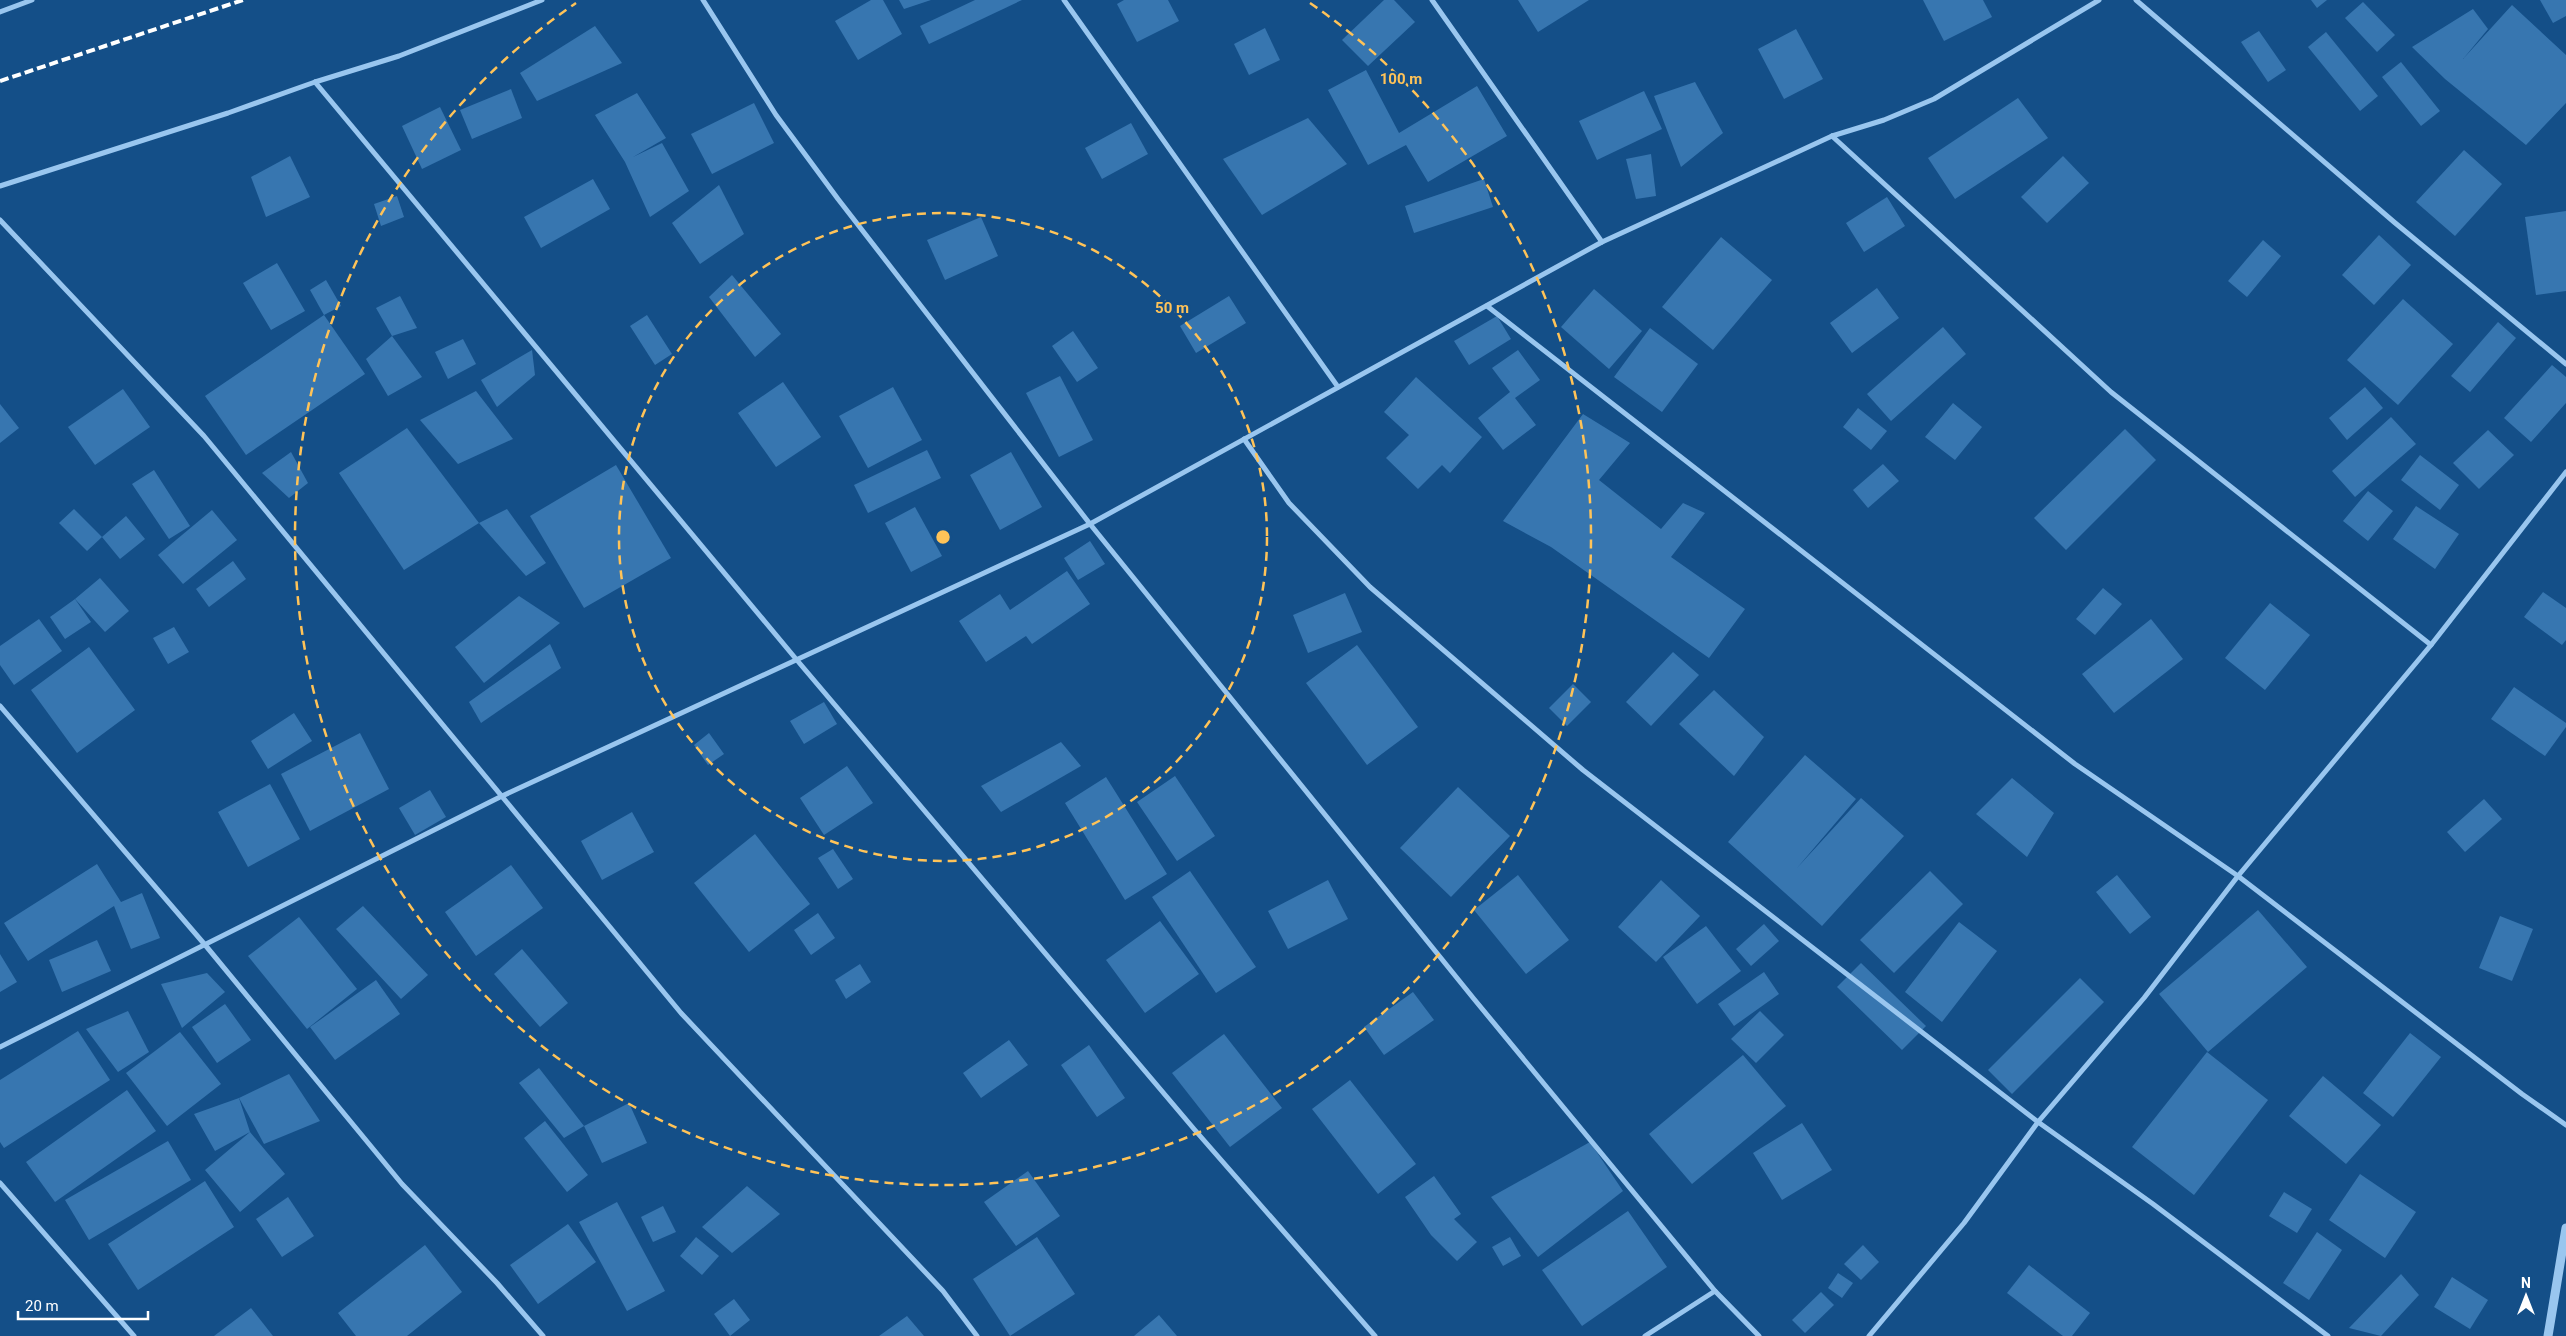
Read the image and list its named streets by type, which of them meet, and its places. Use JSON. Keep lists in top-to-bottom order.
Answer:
{
  "scale_bar": "20 m",
  "north": "top",
  "rings": ["100 m", "50 m"]
}
